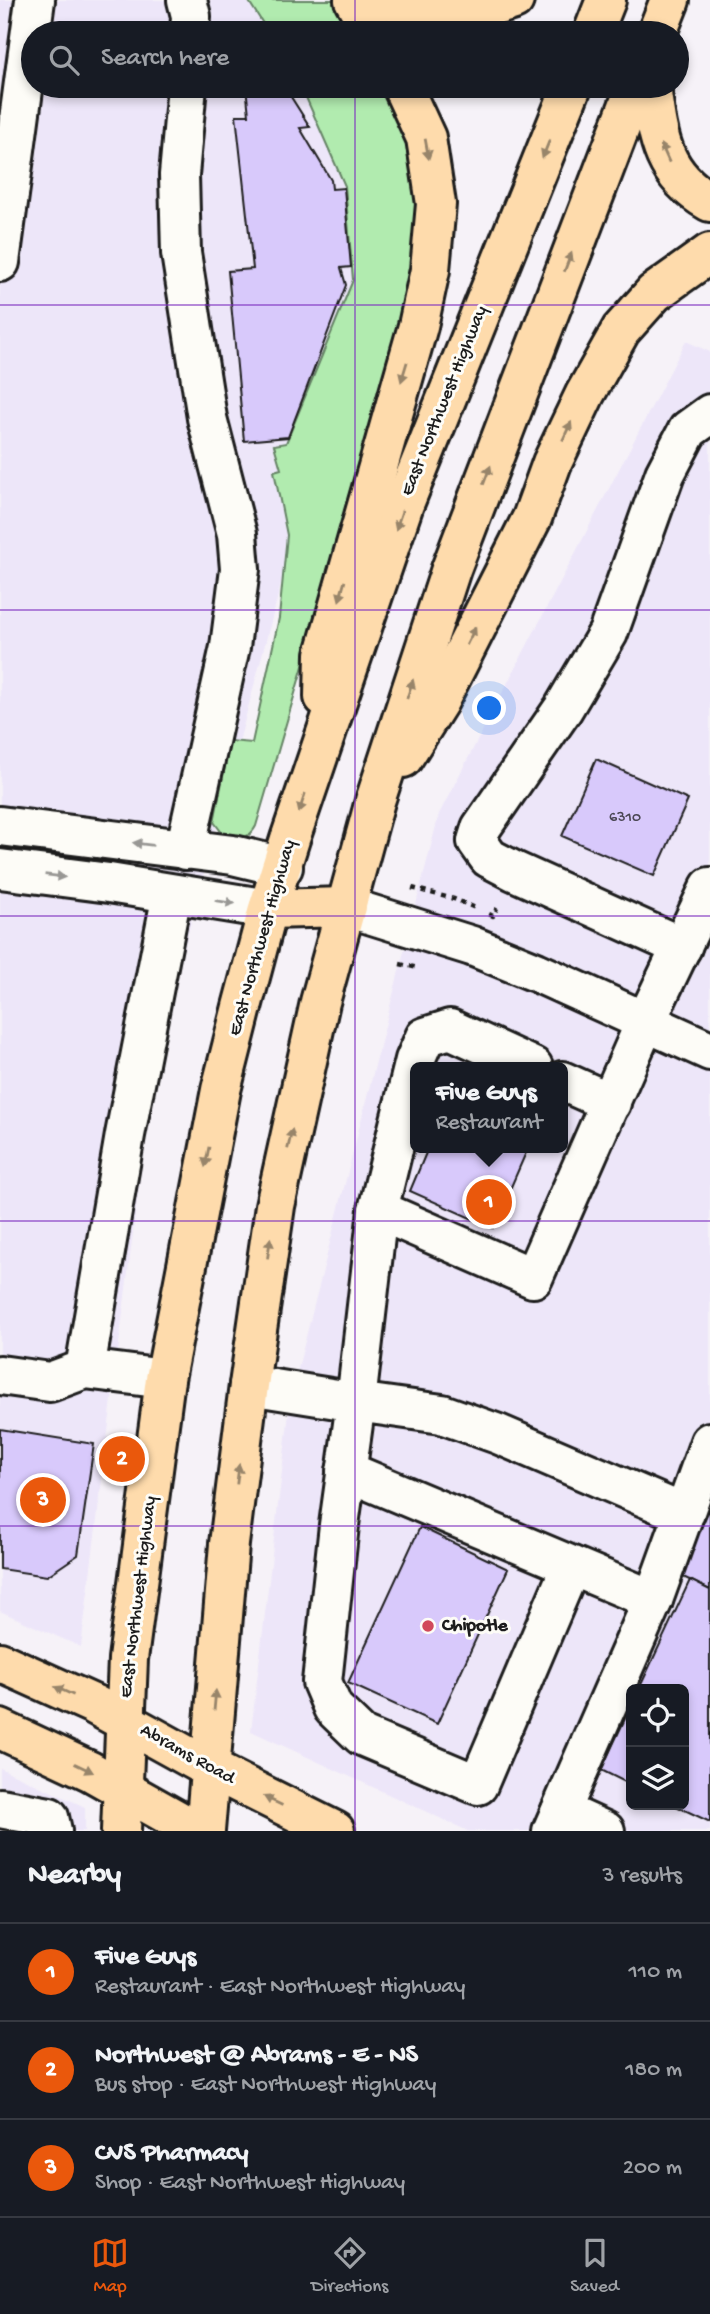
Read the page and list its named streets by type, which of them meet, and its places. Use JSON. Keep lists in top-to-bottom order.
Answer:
{
  "streets": {
    "main road": ["East Northwest Highway", "Abrams Road"]
  },
  "crossings": [
    ["East Northwest Highway", "Abrams Road"]
  ],
  "places": ["Chipotle"],
  "house_numbers": ["6310"],
  "page": {
    "search": "Search here",
    "popup": ["Five Guys", "Restaurant"],
    "pins": ["1", "2", "3"],
    "heading": ["Nearby", "3 results"],
    "list": [
      {
        "mark": "1",
        "name": "Five Guys",
        "note": "Restaurant · East Northwest Highway",
        "value": "110 m"
      },
      {
        "mark": "2",
        "name": "Northwest @ Abrams - E - NS",
        "note": "Bus stop · East Northwest Highway",
        "value": "180 m"
      },
      {
        "mark": "3",
        "name": "CVS Pharmacy",
        "note": "Shop · East Northwest Highway",
        "value": "200 m"
      }
    ],
    "nav": ["Map", "Directions", "Saved"]
  }
}
